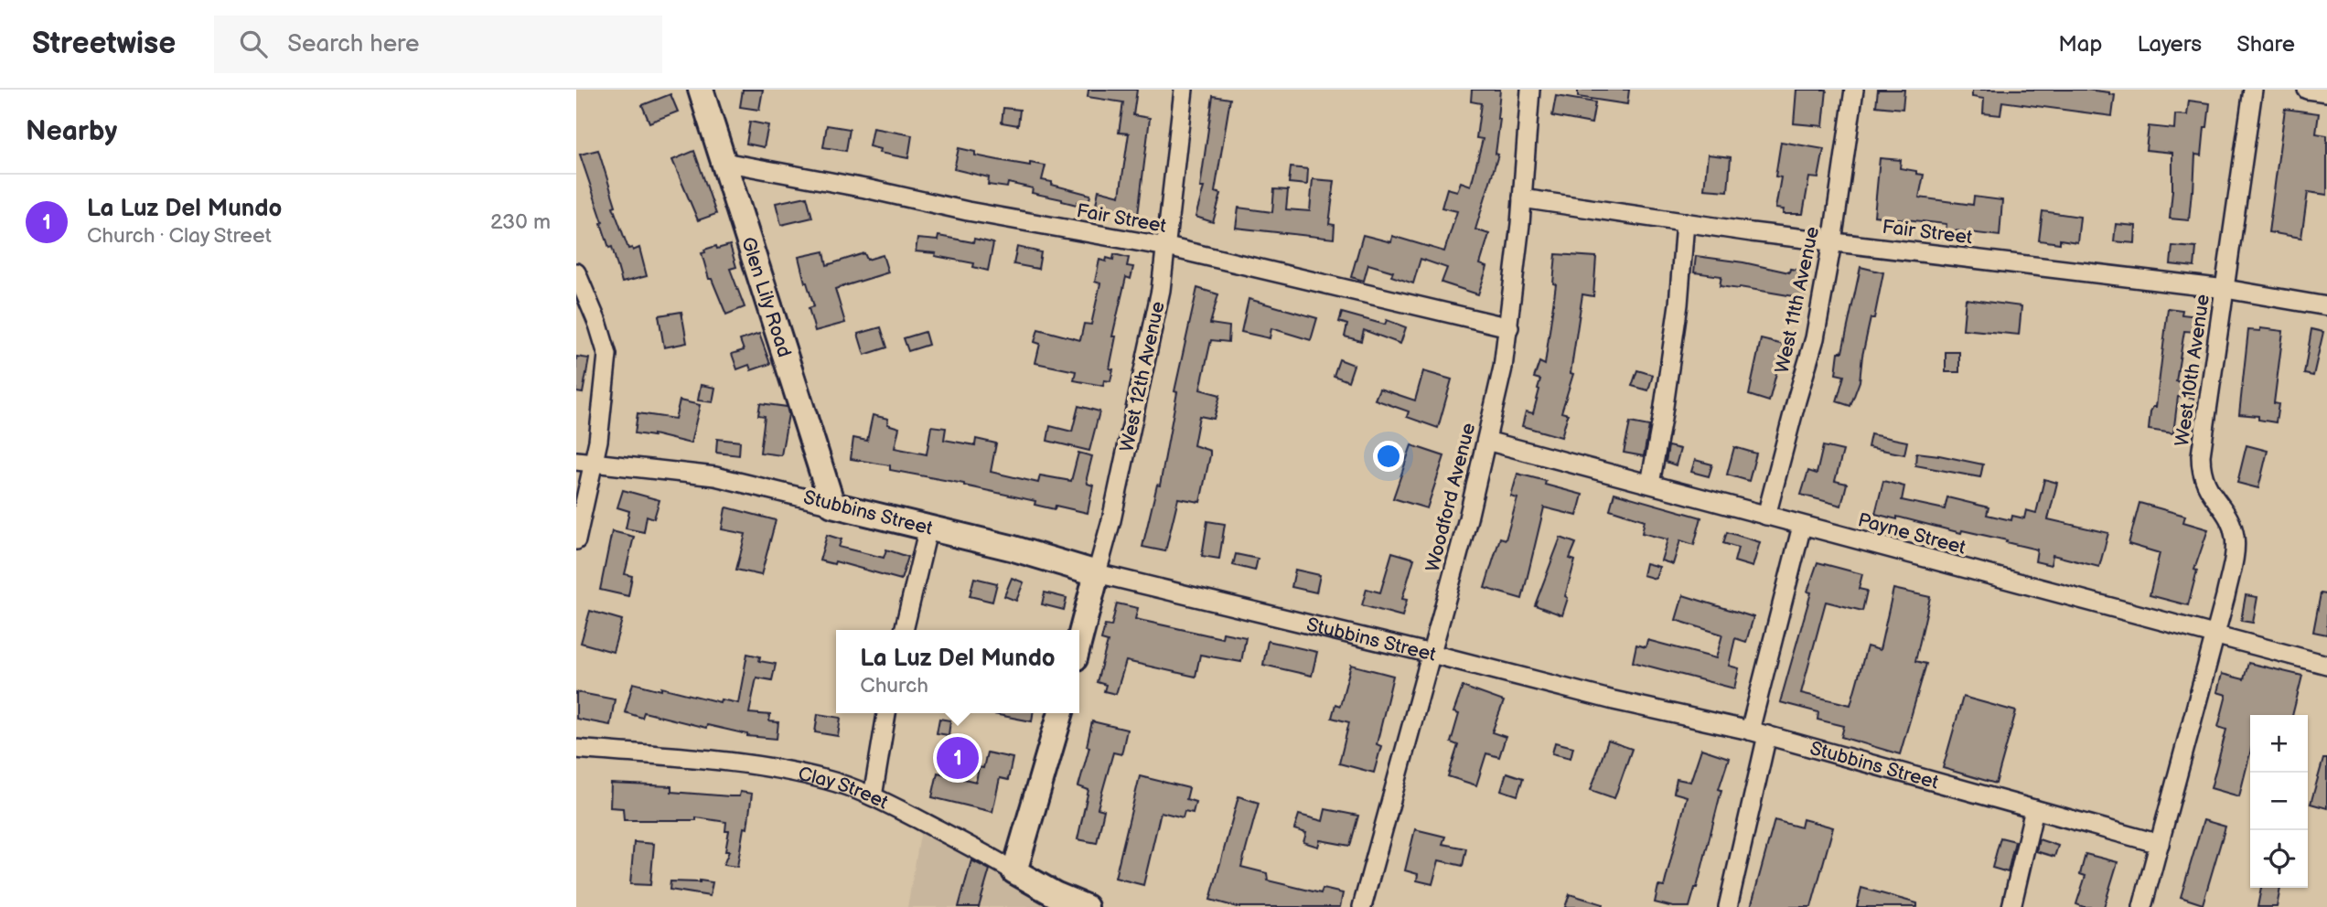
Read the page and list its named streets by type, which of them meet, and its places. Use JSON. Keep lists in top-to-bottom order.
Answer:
{
  "streets": {
    "street": [
      "Fair Street",
      "Glen Lily Road",
      "West 11th Avenue",
      "West 10th Avenue",
      "West 12th Avenue",
      "Woodford Avenue",
      "Stubbins Street",
      "Payne Street",
      "Clay Street"
    ]
  },
  "crossings": [
    ["Fair Street", "Glen Lily Road"],
    ["Fair Street", "West 11th Avenue"],
    ["Fair Street", "West 10th Avenue"],
    ["Fair Street", "West 12th Avenue"],
    ["Fair Street", "Woodford Avenue"],
    ["Glen Lily Road", "Stubbins Street"],
    ["West 11th Avenue", "Payne Street"],
    ["West 10th Avenue", "Stubbins Street"],
    ["West 10th Avenue", "Payne Street"],
    ["West 12th Avenue", "Stubbins Street"],
    ["Woodford Avenue", "Stubbins Street"],
    ["Woodford Avenue", "Payne Street"]
  ],
  "page": {
    "header": "Streetwise",
    "search": "Search here",
    "nav": ["Map", "Layers", "Share"],
    "heading": "Nearby",
    "list": [
      {
        "mark": "1",
        "name": "La Luz Del Mundo",
        "note": "Church · Clay Street",
        "value": "230 m"
      }
    ],
    "popup": ["La Luz Del Mundo", "Church"],
    "map_buttons": ["+", "−"],
    "pins": "1"
  }
}
